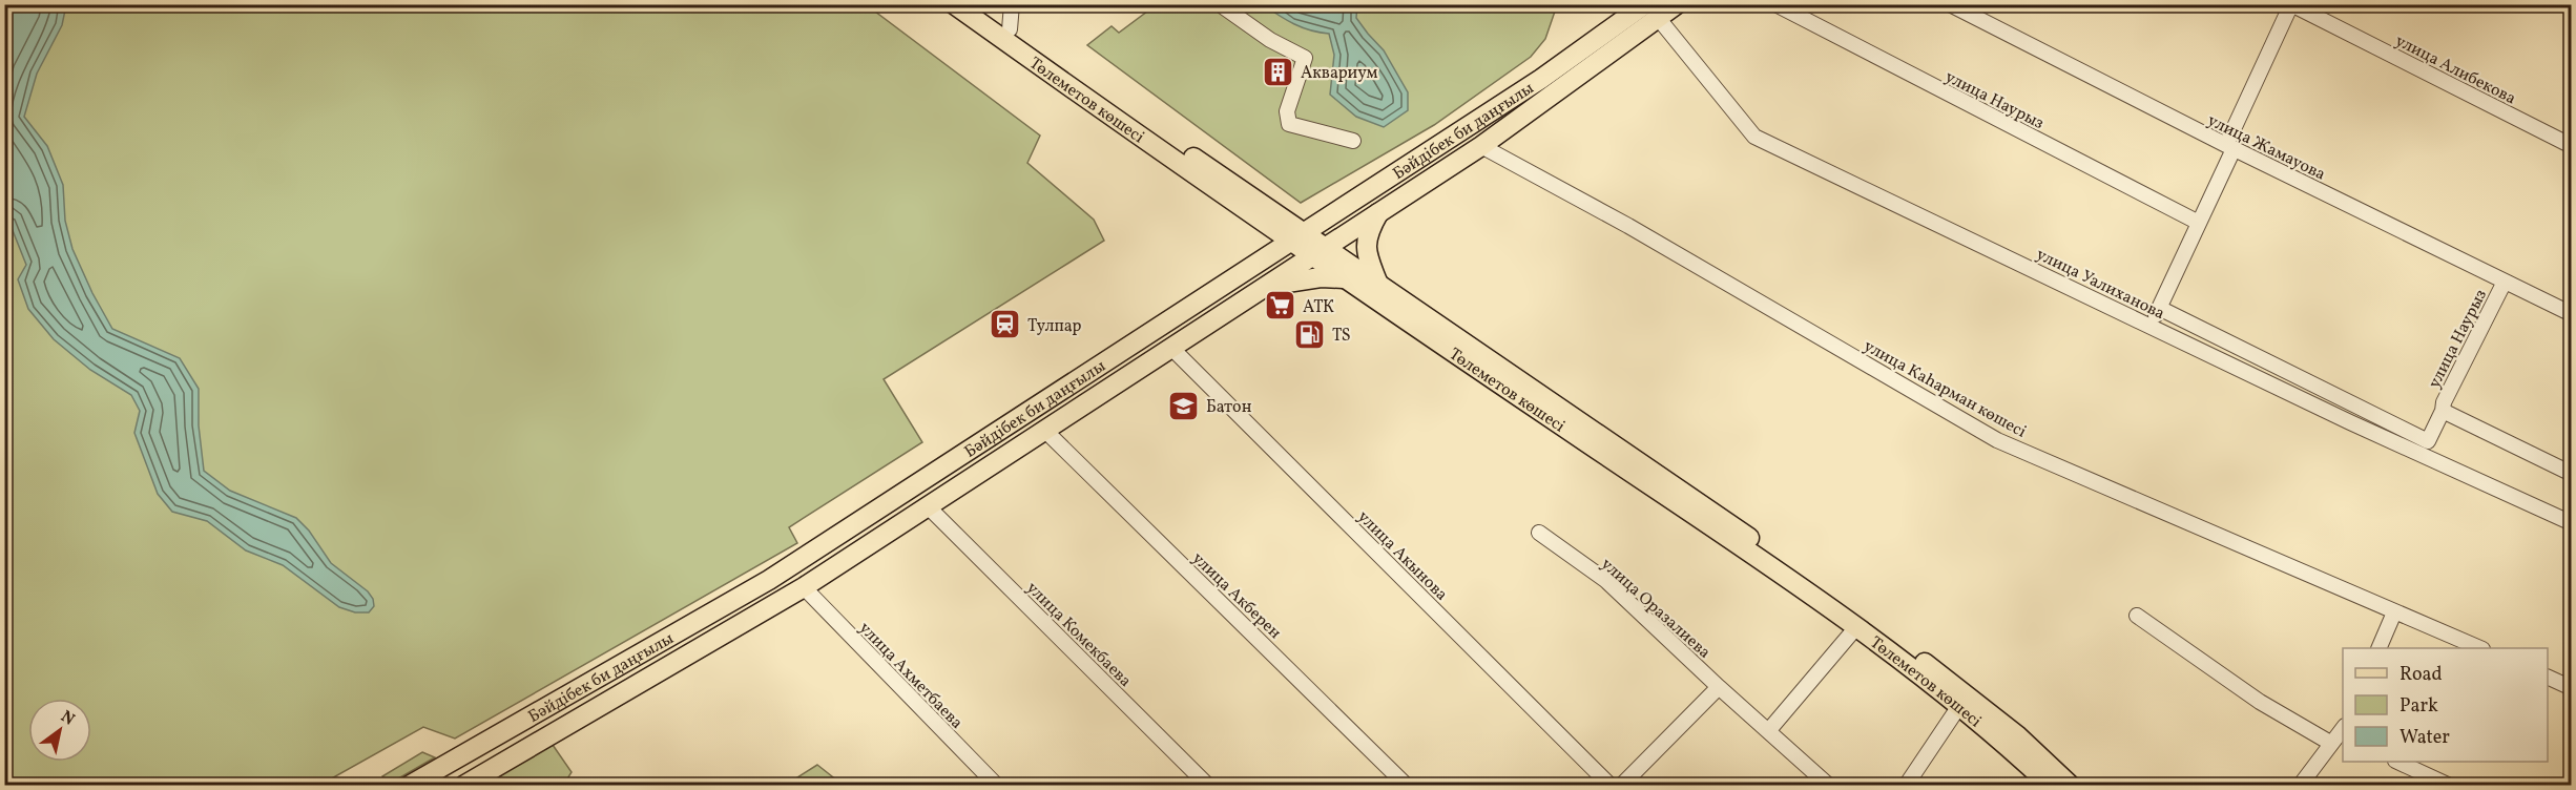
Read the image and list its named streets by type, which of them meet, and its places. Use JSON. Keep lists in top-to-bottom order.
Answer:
{
  "streets": {
    "main road": ["Төлеметов көшесі", "Бәйдібек би даңғылы"],
    "street": [
      "улица Алибекова",
      "улица Наурыз",
      "улица Жамауова",
      "улица Уалиханова",
      "улица Каһарман көшесі",
      "улица Акынова",
      "улица Акберен",
      "улица Оразалиева",
      "улица Комекбаева",
      "улица Ахметбаева"
    ]
  },
  "crossings": [
    ["Төлеметов көшесі", "Бәйдібек би даңғылы"],
    ["улица Наурыз", "улица Жамауова"],
    ["Бәйдібек би даңғылы", "улица Уалиханова"],
    ["Бәйдібек би даңғылы", "улица Каһарман көшесі"],
    ["Бәйдібек би даңғылы", "улица Акынова"],
    ["Бәйдібек би даңғылы", "улица Акберен"],
    ["Бәйдібек би даңғылы", "улица Комекбаева"],
    ["Бәйдібек би даңғылы", "улица Ахметбаева"]
  ],
  "places": {
    "building": ["Аквариум"],
    "supermarket": ["АТК"],
    "station": ["Тулпар"],
    "fuel station": ["TS"],
    "school or university": ["Батон"]
  },
  "legend": ["Road", "Park", "Water"],
  "north": "top right"
}
